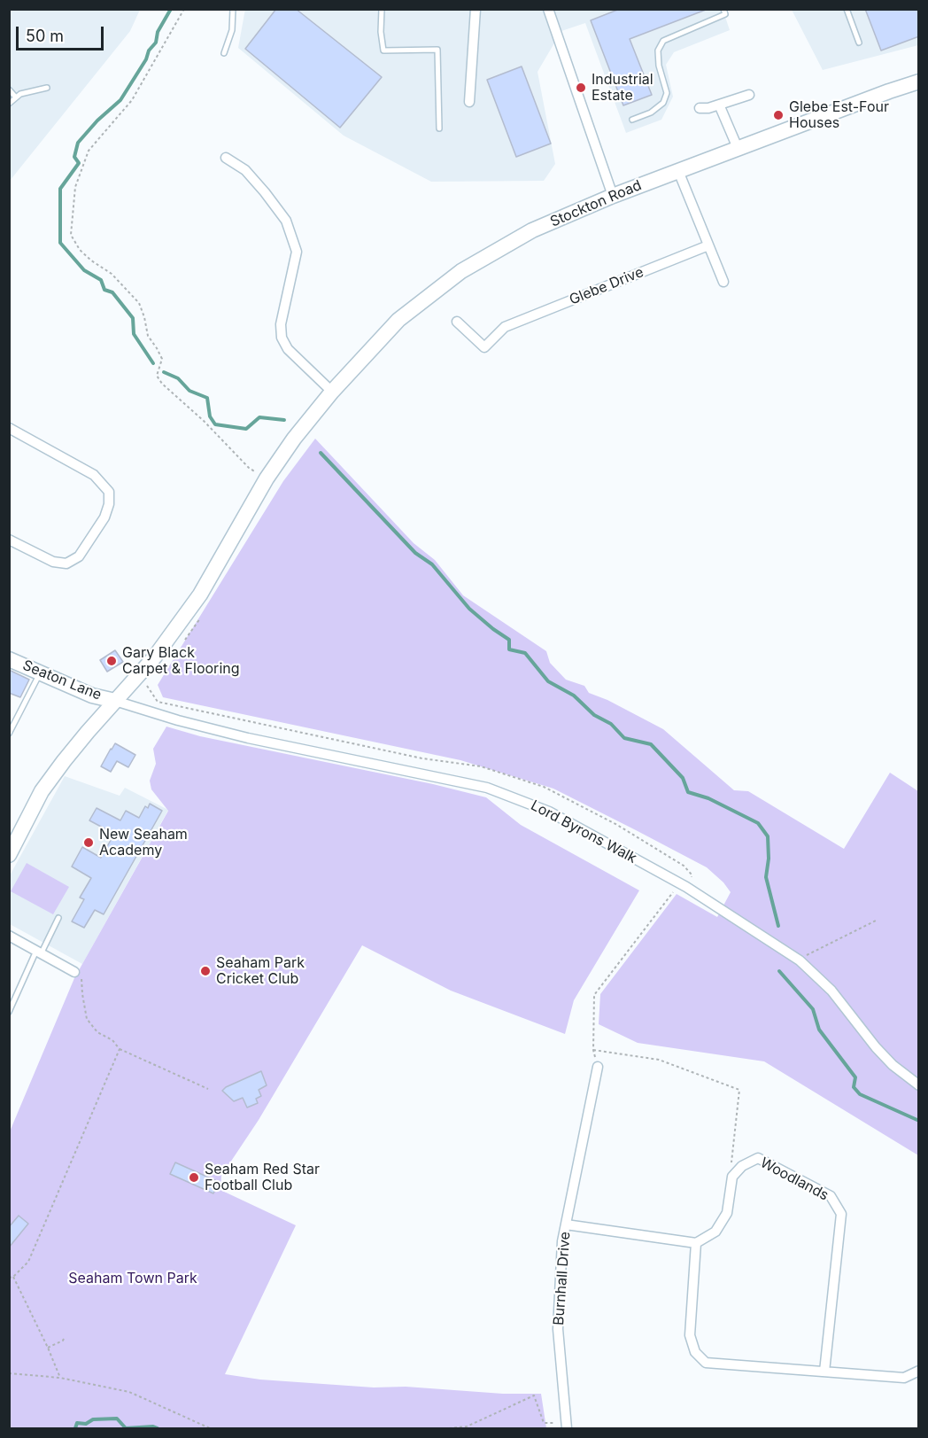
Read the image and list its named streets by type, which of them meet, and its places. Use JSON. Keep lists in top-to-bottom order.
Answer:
{
  "streets": {
    "main road": ["Stockton Road", "Seaton Lane"],
    "street": [
      "Glebe Drive",
      "Lord Byrons Walk",
      "Woodlands",
      "Burnhall Drive"
    ]
  },
  "crossings": [
    ["Stockton Road", "Seaton Lane"],
    ["Stockton Road", "Lord Byrons Walk"],
    ["Seaton Lane", "Lord Byrons Walk"]
  ],
  "parks": ["Seaham Town Park"],
  "places": [
    "Industrial Estate",
    "Glebe Est-Four Houses",
    "Gary Black Carpet & Flooring",
    "New Seaham Academy",
    "Seaham Park Cricket Club",
    "Seaham Red Star Football Club"
  ],
  "scale_bar": "50 m"
}
